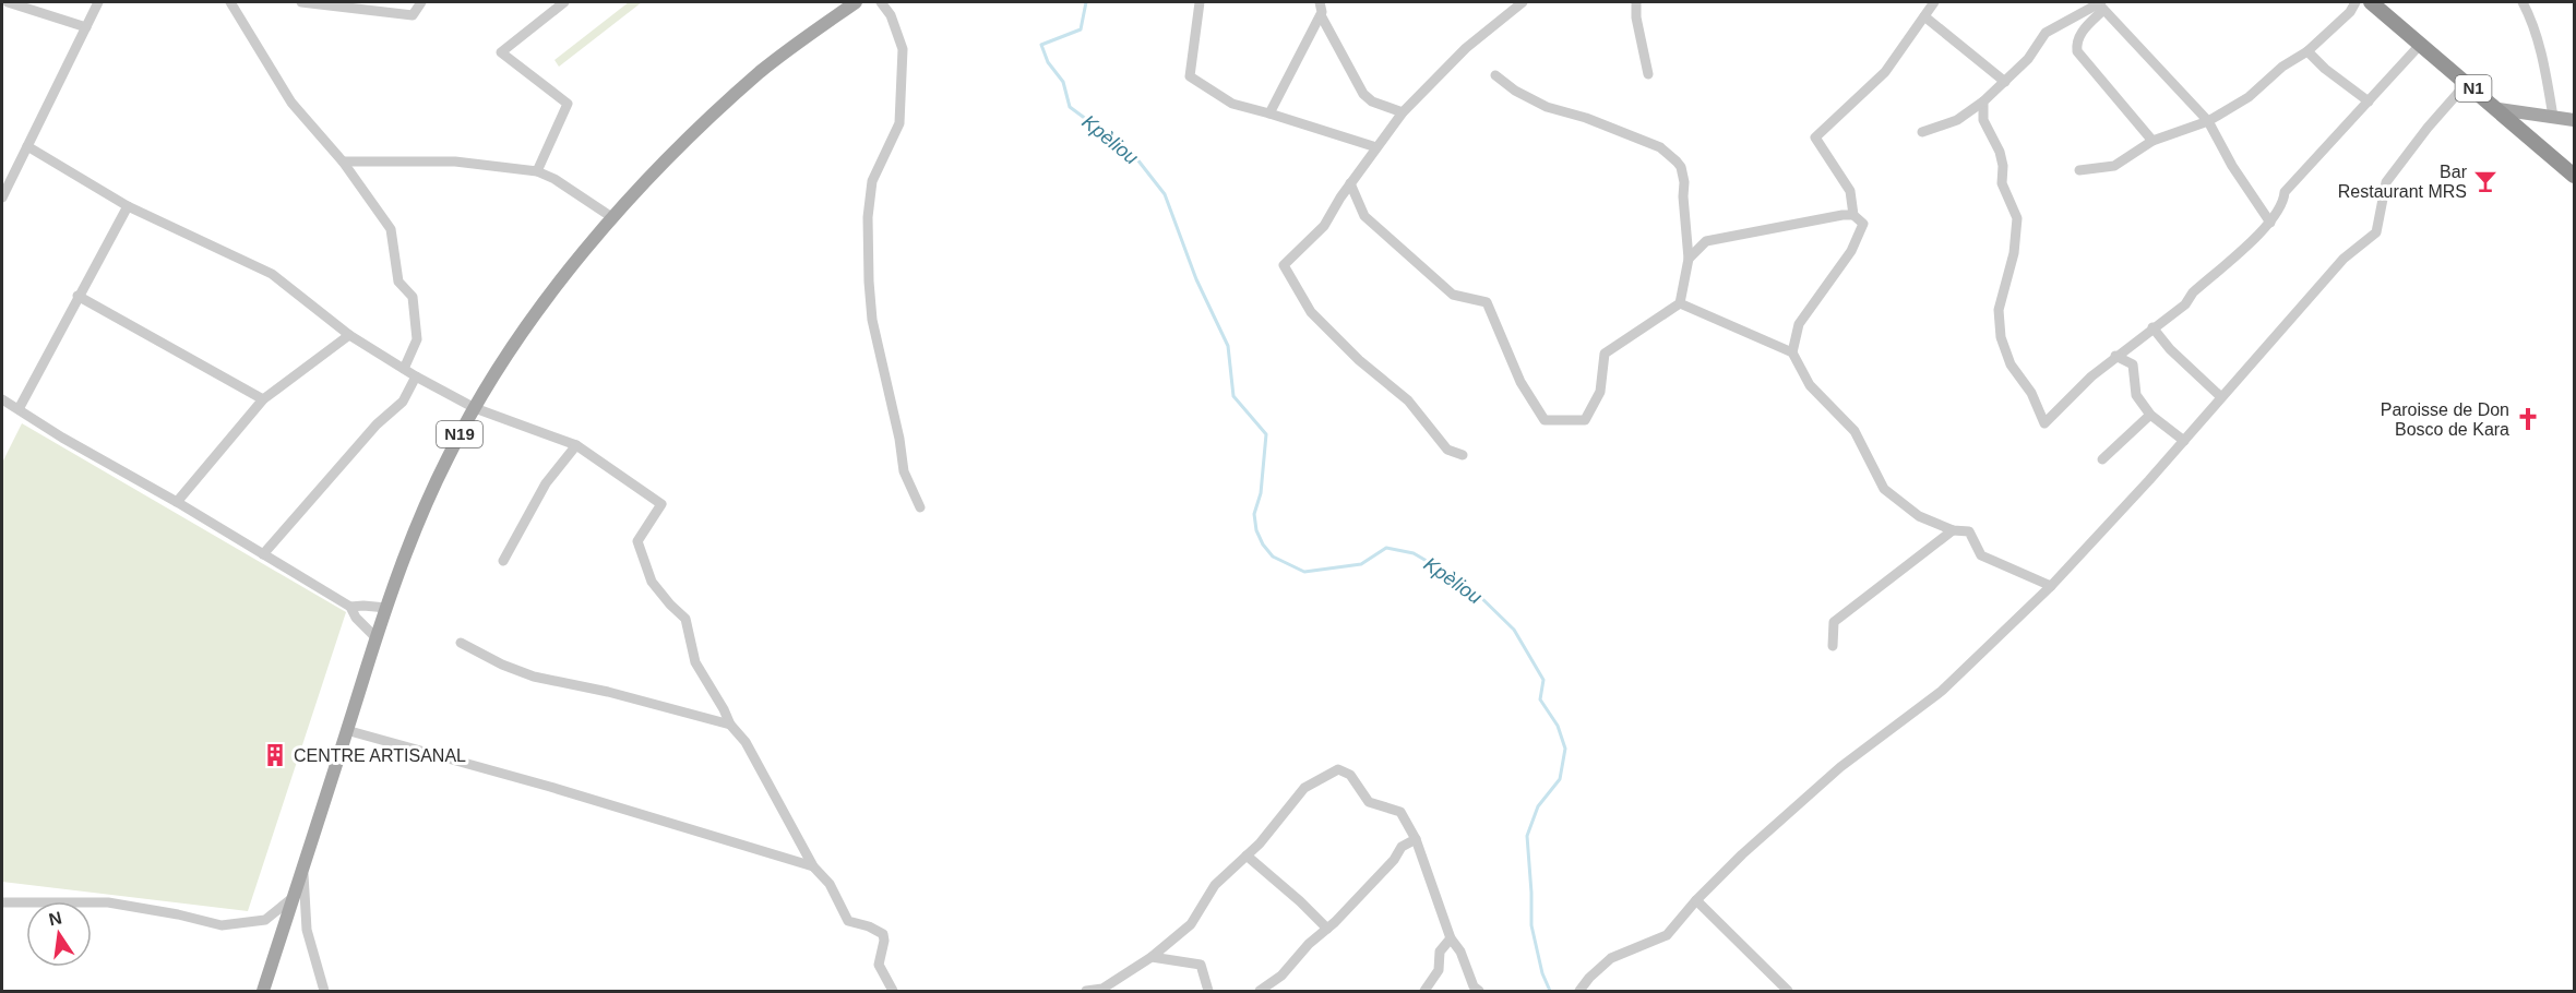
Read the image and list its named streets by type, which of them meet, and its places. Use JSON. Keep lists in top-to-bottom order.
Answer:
{
  "streets": {
    "highway": ["N1"],
    "main road": ["N19"]
  },
  "water": ["Kpèliou"],
  "places": {
    "bar": ["Bar Restaurant MRS"],
    "church": ["Paroisse de Don Bosco de Kara"],
    "building": ["CENTRE ARTISANAL"]
  },
  "north": "top"
}
